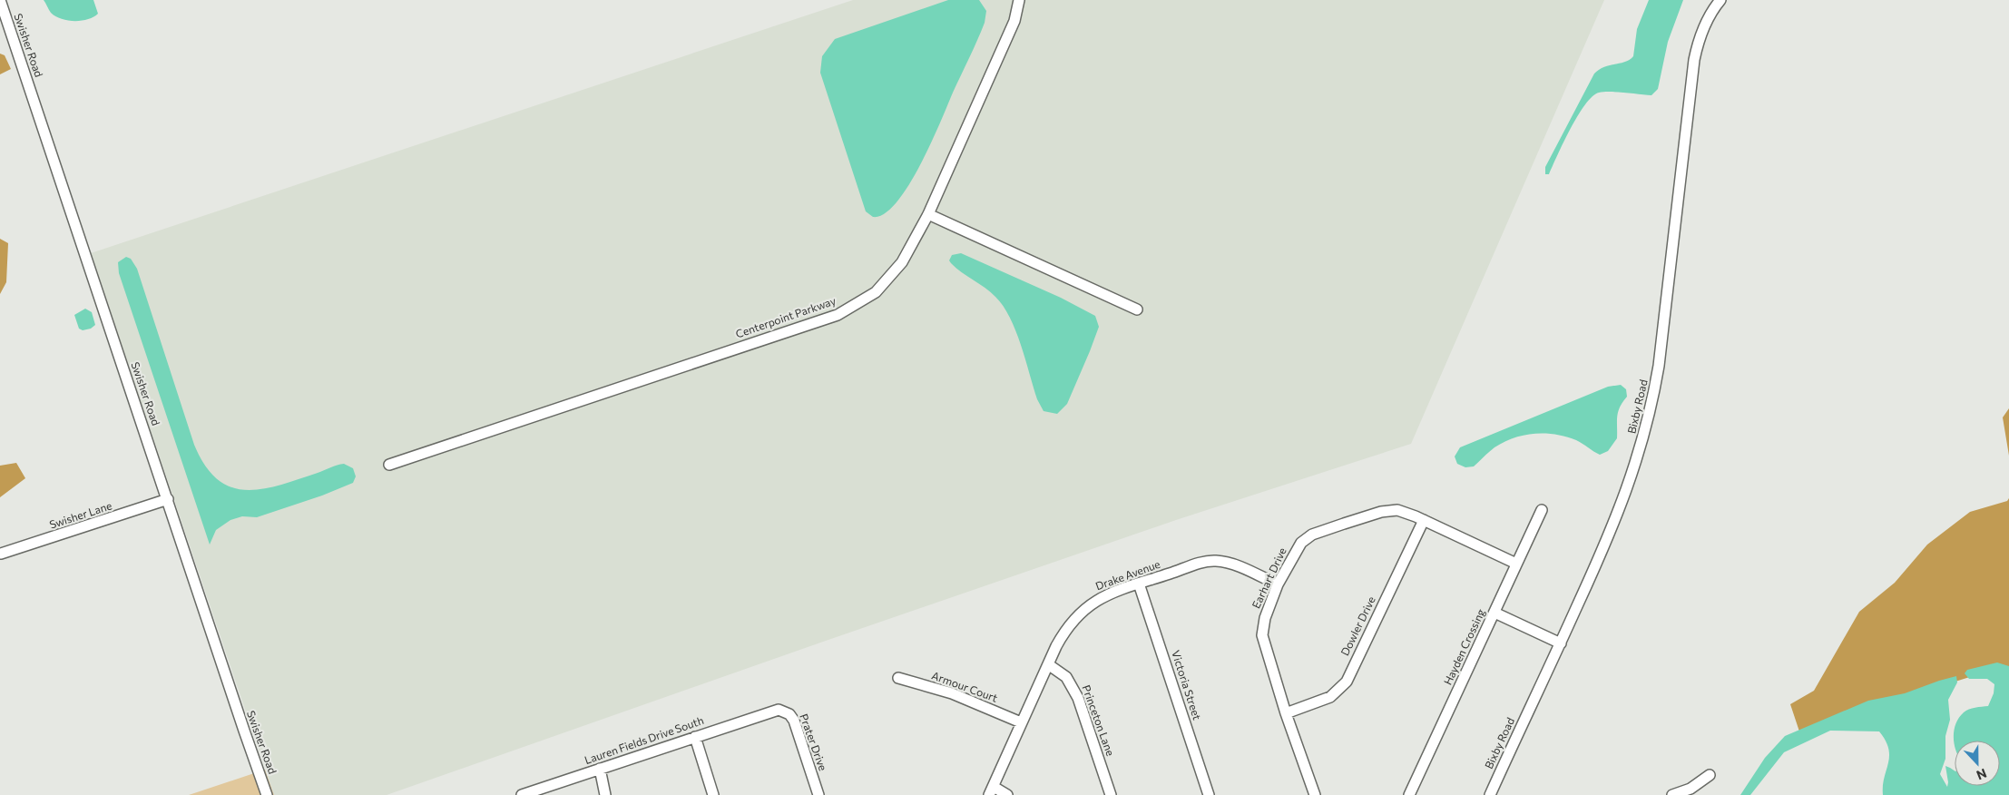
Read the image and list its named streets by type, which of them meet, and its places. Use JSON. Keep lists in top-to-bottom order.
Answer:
{
  "streets": {
    "street": [
      "Swisher Road",
      "Centerpoint Parkway",
      "Bixby Road",
      "Swisher Lane",
      "Drake Avenue",
      "Earhart Drive",
      "Dowler Drive",
      "Hayden Crossing",
      "Victoria Street",
      "Armour Court",
      "Princeton Lane",
      "Lauren Fields Drive South",
      "Prater Drive"
    ]
  },
  "crossings": [
    ["Swisher Road", "Swisher Lane"],
    ["Drake Avenue", "Earhart Drive"],
    ["Drake Avenue", "Victoria Street"],
    ["Drake Avenue", "Armour Court"],
    ["Drake Avenue", "Princeton Lane"],
    ["Earhart Drive", "Dowler Drive"],
    ["Earhart Drive", "Hayden Crossing"],
    ["Lauren Fields Drive South", "Prater Drive"]
  ],
  "north": "bottom"
}
